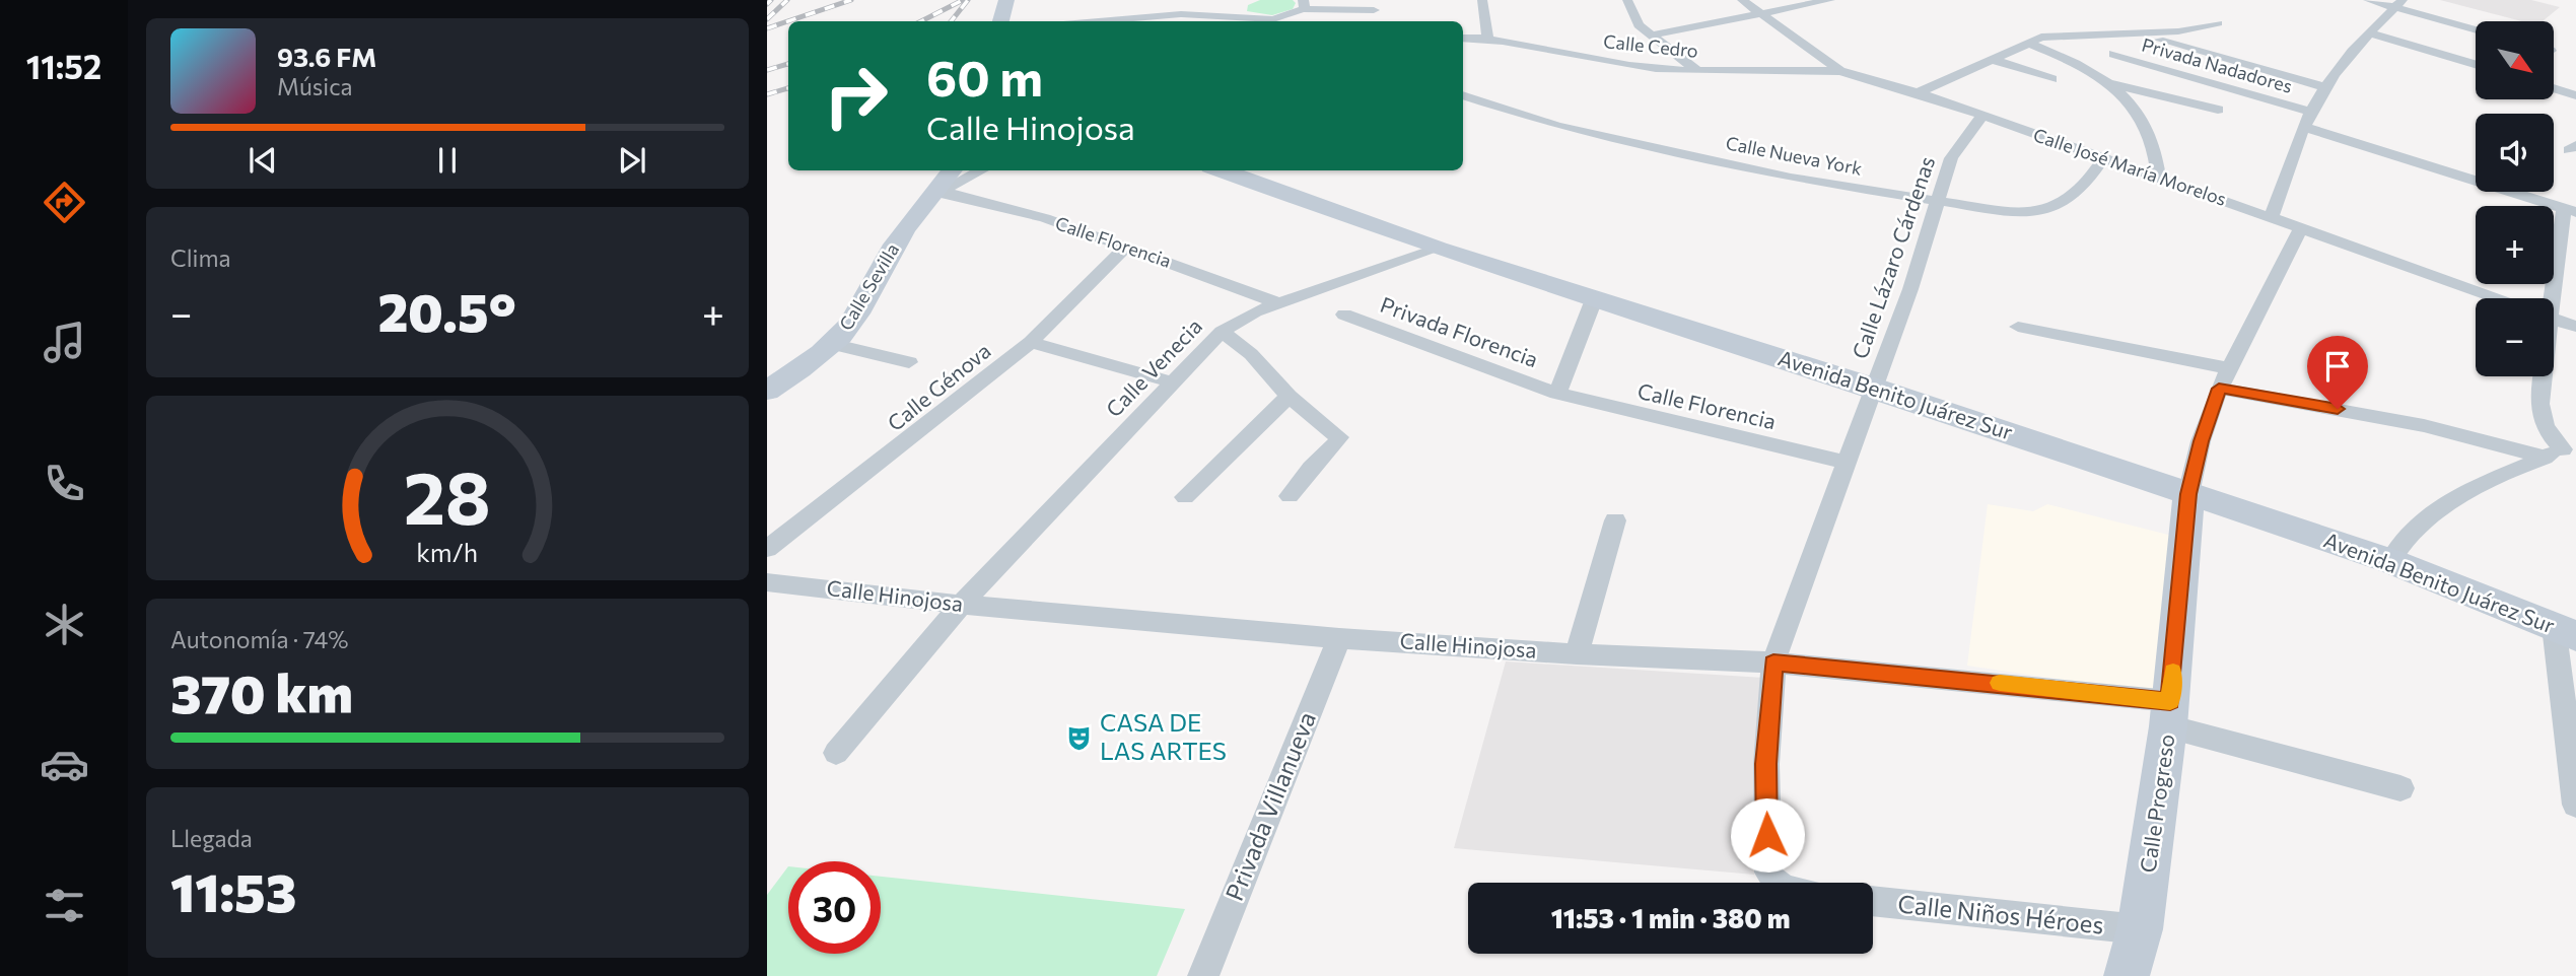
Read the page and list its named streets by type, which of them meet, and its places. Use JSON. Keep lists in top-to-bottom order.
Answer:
{
  "streets": {
    "street": [
      "Calle Cedro",
      "Privada Nadadores",
      "Calle Nueva York",
      "Calle José María Morelos",
      "Calle Florencia",
      "Calle Lázaro Cárdenas",
      "Calle Sevilla",
      "Privada Florencia",
      "Calle Venecia",
      "Calle Génova",
      "Avenida Benito Juárez Sur",
      "Calle Hinojosa",
      "Calle Progreso",
      "Privada Villanueva",
      "Calle Niños Héroes"
    ]
  },
  "crossings": [
    ["Calle Cedro", "Calle José María Morelos"],
    ["Calle Nueva York", "Calle José María Morelos"],
    ["Calle Nueva York", "Calle Lázaro Cárdenas"],
    ["Calle José María Morelos", "Calle Lázaro Cárdenas"],
    ["Calle José María Morelos", "Calle Progreso"],
    ["Calle Florencia", "Calle Lázaro Cárdenas"],
    ["Calle Florencia", "Calle Sevilla"],
    ["Calle Florencia", "Privada Florencia"],
    ["Calle Florencia", "Calle Venecia"],
    ["Calle Florencia", "Calle Génova"],
    ["Calle Lázaro Cárdenas", "Avenida Benito Juárez Sur"],
    ["Calle Lázaro Cárdenas", "Calle Hinojosa"],
    ["Calle Venecia", "Avenida Benito Juárez Sur"],
    ["Calle Venecia", "Calle Hinojosa"],
    ["Avenida Benito Juárez Sur", "Calle Progreso"],
    ["Calle Hinojosa", "Calle Progreso"],
    ["Calle Hinojosa", "Privada Villanueva"],
    ["Calle Progreso", "Calle Niños Héroes"]
  ],
  "places": {
    "theatre": ["CASA DE LAS ARTES"]
  },
  "north": "bottom right",
  "page": {
    "tabs": "11:52",
    "map_buttons": ["+", "−"],
    "turn": ["60 m", "Calle Hinojosa"],
    "song": ["93.6 FM", "Música"],
    "tile": [
      "Clima",
      ["Autonomía · 74%", "370 km"],
      ["Llegada", "11:53"]
    ],
    "heat": ["−", "20.5°", "+"],
    "limit": "30",
    "trip": "11:53 · 1 min · 380 m",
    "gauge": ["28", "km/h"]
  }
}
